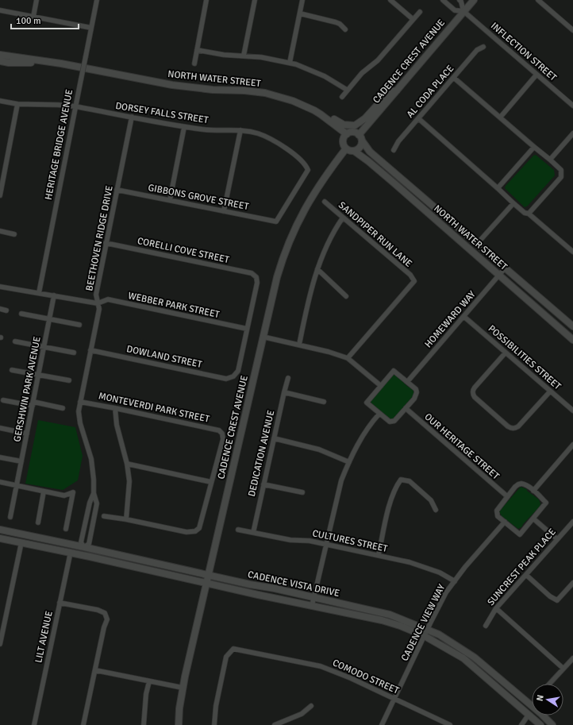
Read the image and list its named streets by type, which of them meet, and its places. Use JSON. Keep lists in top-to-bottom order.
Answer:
{
  "streets": {
    "street": [
      "INFLECTION STREET",
      "CADENCE CREST AVENUE",
      "NORTH WATER STREET",
      "AL CODA PLACE",
      "DORSEY FALLS STREET",
      "HERITAGE BRIDGE AVENUE",
      "GIBBONS GROVE STREET",
      "SANDPIPER RUN LANE",
      "BEETHOVEN RIDGE DRIVE",
      "CORELLI COVE STREET",
      "WEBBER PARK STREET",
      "HOMEWARD WAY",
      "DOWLAND STREET",
      "POSSIBILITIES STREET",
      "GERSHWIN PARK AVENUE",
      "MONTEVERDI PARK STREET",
      "OUR HERITAGE STREET",
      "DEDICATION AVENUE",
      "CULTURES STREET",
      "SUNCREST PEAK PLACE",
      "CADENCE VISTA DRIVE",
      "CADENCE VIEW WAY",
      "LILT AVENUE",
      "COMODO STREET"
    ]
  },
  "crossings": [
    ["INFLECTION STREET", "CADENCE CREST AVENUE"],
    ["CADENCE CREST AVENUE", "NORTH WATER STREET"],
    ["CADENCE CREST AVENUE", "CADENCE VISTA DRIVE"],
    ["NORTH WATER STREET", "HOMEWARD WAY"],
    ["DORSEY FALLS STREET", "HERITAGE BRIDGE AVENUE"],
    ["DORSEY FALLS STREET", "GIBBONS GROVE STREET"],
    ["DORSEY FALLS STREET", "BEETHOVEN RIDGE DRIVE"],
    ["GIBBONS GROVE STREET", "BEETHOVEN RIDGE DRIVE"],
    ["BEETHOVEN RIDGE DRIVE", "CORELLI COVE STREET"],
    ["BEETHOVEN RIDGE DRIVE", "WEBBER PARK STREET"],
    ["BEETHOVEN RIDGE DRIVE", "DOWLAND STREET"],
    ["BEETHOVEN RIDGE DRIVE", "MONTEVERDI PARK STREET"],
    ["BEETHOVEN RIDGE DRIVE", "CADENCE VISTA DRIVE"],
    ["CORELLI COVE STREET", "WEBBER PARK STREET"],
    ["CORELLI COVE STREET", "DOWLAND STREET"],
    ["WEBBER PARK STREET", "DOWLAND STREET"],
    ["HOMEWARD WAY", "POSSIBILITIES STREET"],
    ["DEDICATION AVENUE", "CULTURES STREET"],
    ["CULTURES STREET", "CADENCE VIEW WAY"],
    ["CADENCE VISTA DRIVE", "CADENCE VIEW WAY"],
    ["CADENCE VISTA DRIVE", "LILT AVENUE"],
    ["CADENCE VIEW WAY", "COMODO STREET"]
  ],
  "scale_bar": "100 m",
  "north": "left"
}
